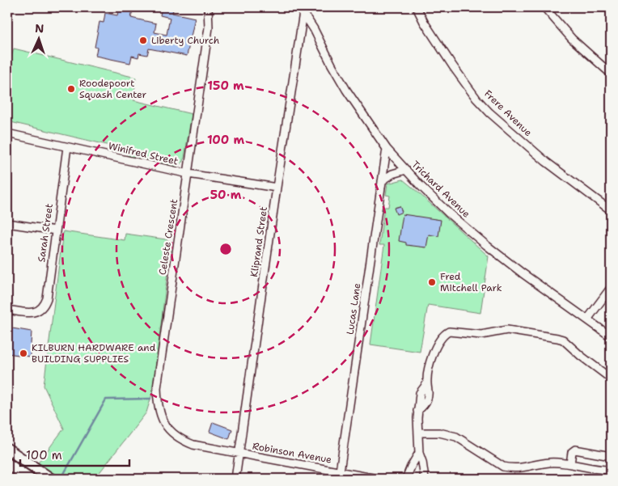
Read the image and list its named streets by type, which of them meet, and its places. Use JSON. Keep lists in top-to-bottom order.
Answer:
{
  "streets": {
    "street": [
      "Frere Avenue",
      "Winifred Street",
      "Trichard Avenue",
      "Sarah Street",
      "Celeste Crescent",
      "Kliprand Street",
      "Lucas Lane",
      "Robinson Avenue"
    ]
  },
  "crossings": [
    ["Winifred Street", "Sarah Street"],
    ["Winifred Street", "Celeste Crescent"],
    ["Winifred Street", "Kliprand Street"],
    ["Trichard Avenue", "Kliprand Street"],
    ["Trichard Avenue", "Lucas Lane"],
    ["Celeste Crescent", "Robinson Avenue"],
    ["Kliprand Street", "Robinson Avenue"],
    ["Lucas Lane", "Robinson Avenue"]
  ],
  "places": [
    "Liberty Church",
    "Roodepoort Squash Center",
    "Fred Mitchell Park",
    "KILBURN HARDWARE and BUILDING SUPPLIES"
  ],
  "scale_bar": "100 m",
  "north": "top",
  "rings": ["150 m", "100 m", "50 m"]
}
